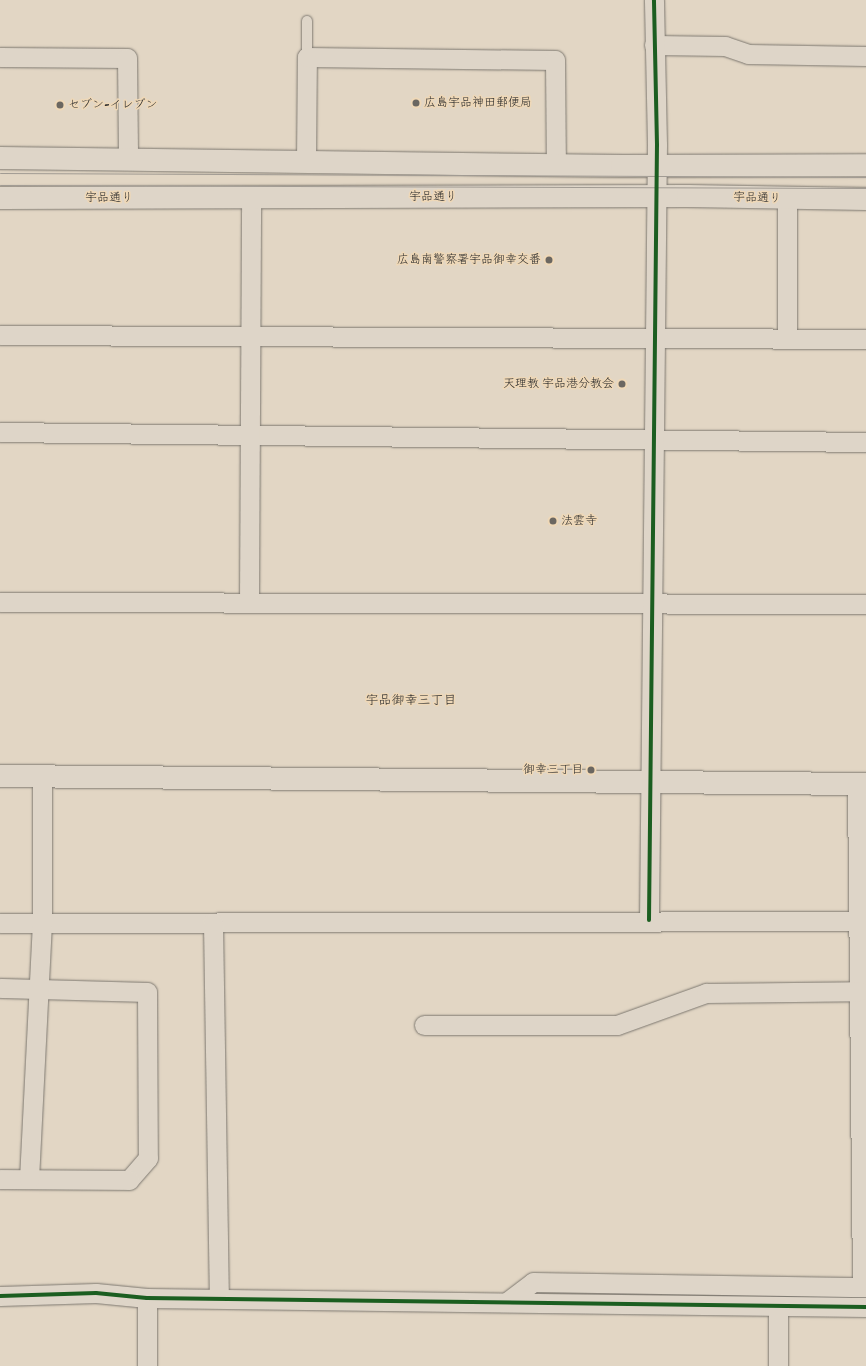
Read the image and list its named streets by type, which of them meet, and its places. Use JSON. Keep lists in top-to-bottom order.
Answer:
{
  "streets": {
    "main road": ["宇品通り"]
  },
  "districts": ["宇品御幸三丁目"],
  "places": [
    "広島宇品神田郵便局",
    "セブン-イレブン",
    "広島南警察署宇品御幸交番",
    "天理教 宇品港分教会",
    "法雲寺",
    "御幸三丁目"
  ]
}
